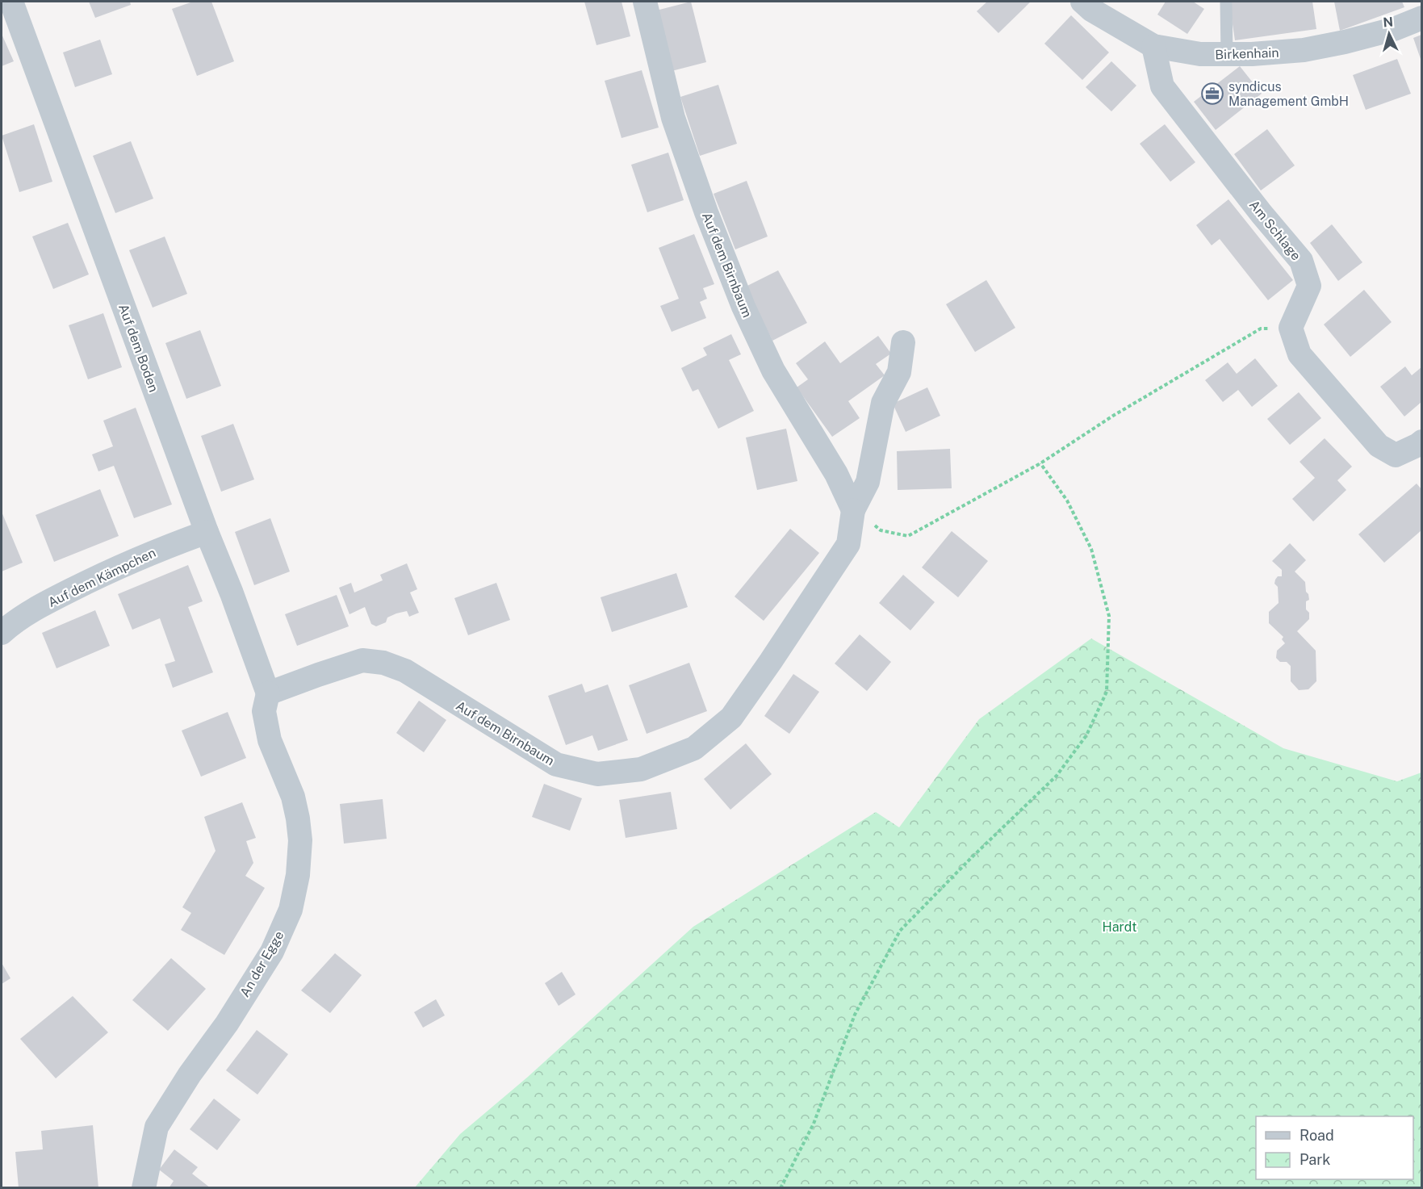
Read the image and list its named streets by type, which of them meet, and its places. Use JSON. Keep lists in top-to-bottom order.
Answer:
{
  "streets": {
    "street": [
      "Birkenhain",
      "Am Schlage",
      "Auf dem Birnbaum",
      "Auf dem Boden",
      "Auf dem Kämpchen",
      "An der Egge"
    ]
  },
  "crossings": [
    ["Birkenhain", "Am Schlage"],
    ["Auf dem Birnbaum", "Auf dem Boden"],
    ["Auf dem Birnbaum", "An der Egge"],
    ["Auf dem Boden", "Auf dem Kämpchen"],
    ["Auf dem Boden", "An der Egge"]
  ],
  "parks": ["Hardt"],
  "places": {
    "office": ["syndicus Management GmbH"]
  },
  "legend": ["Road", "Park"],
  "north": "top"
}
